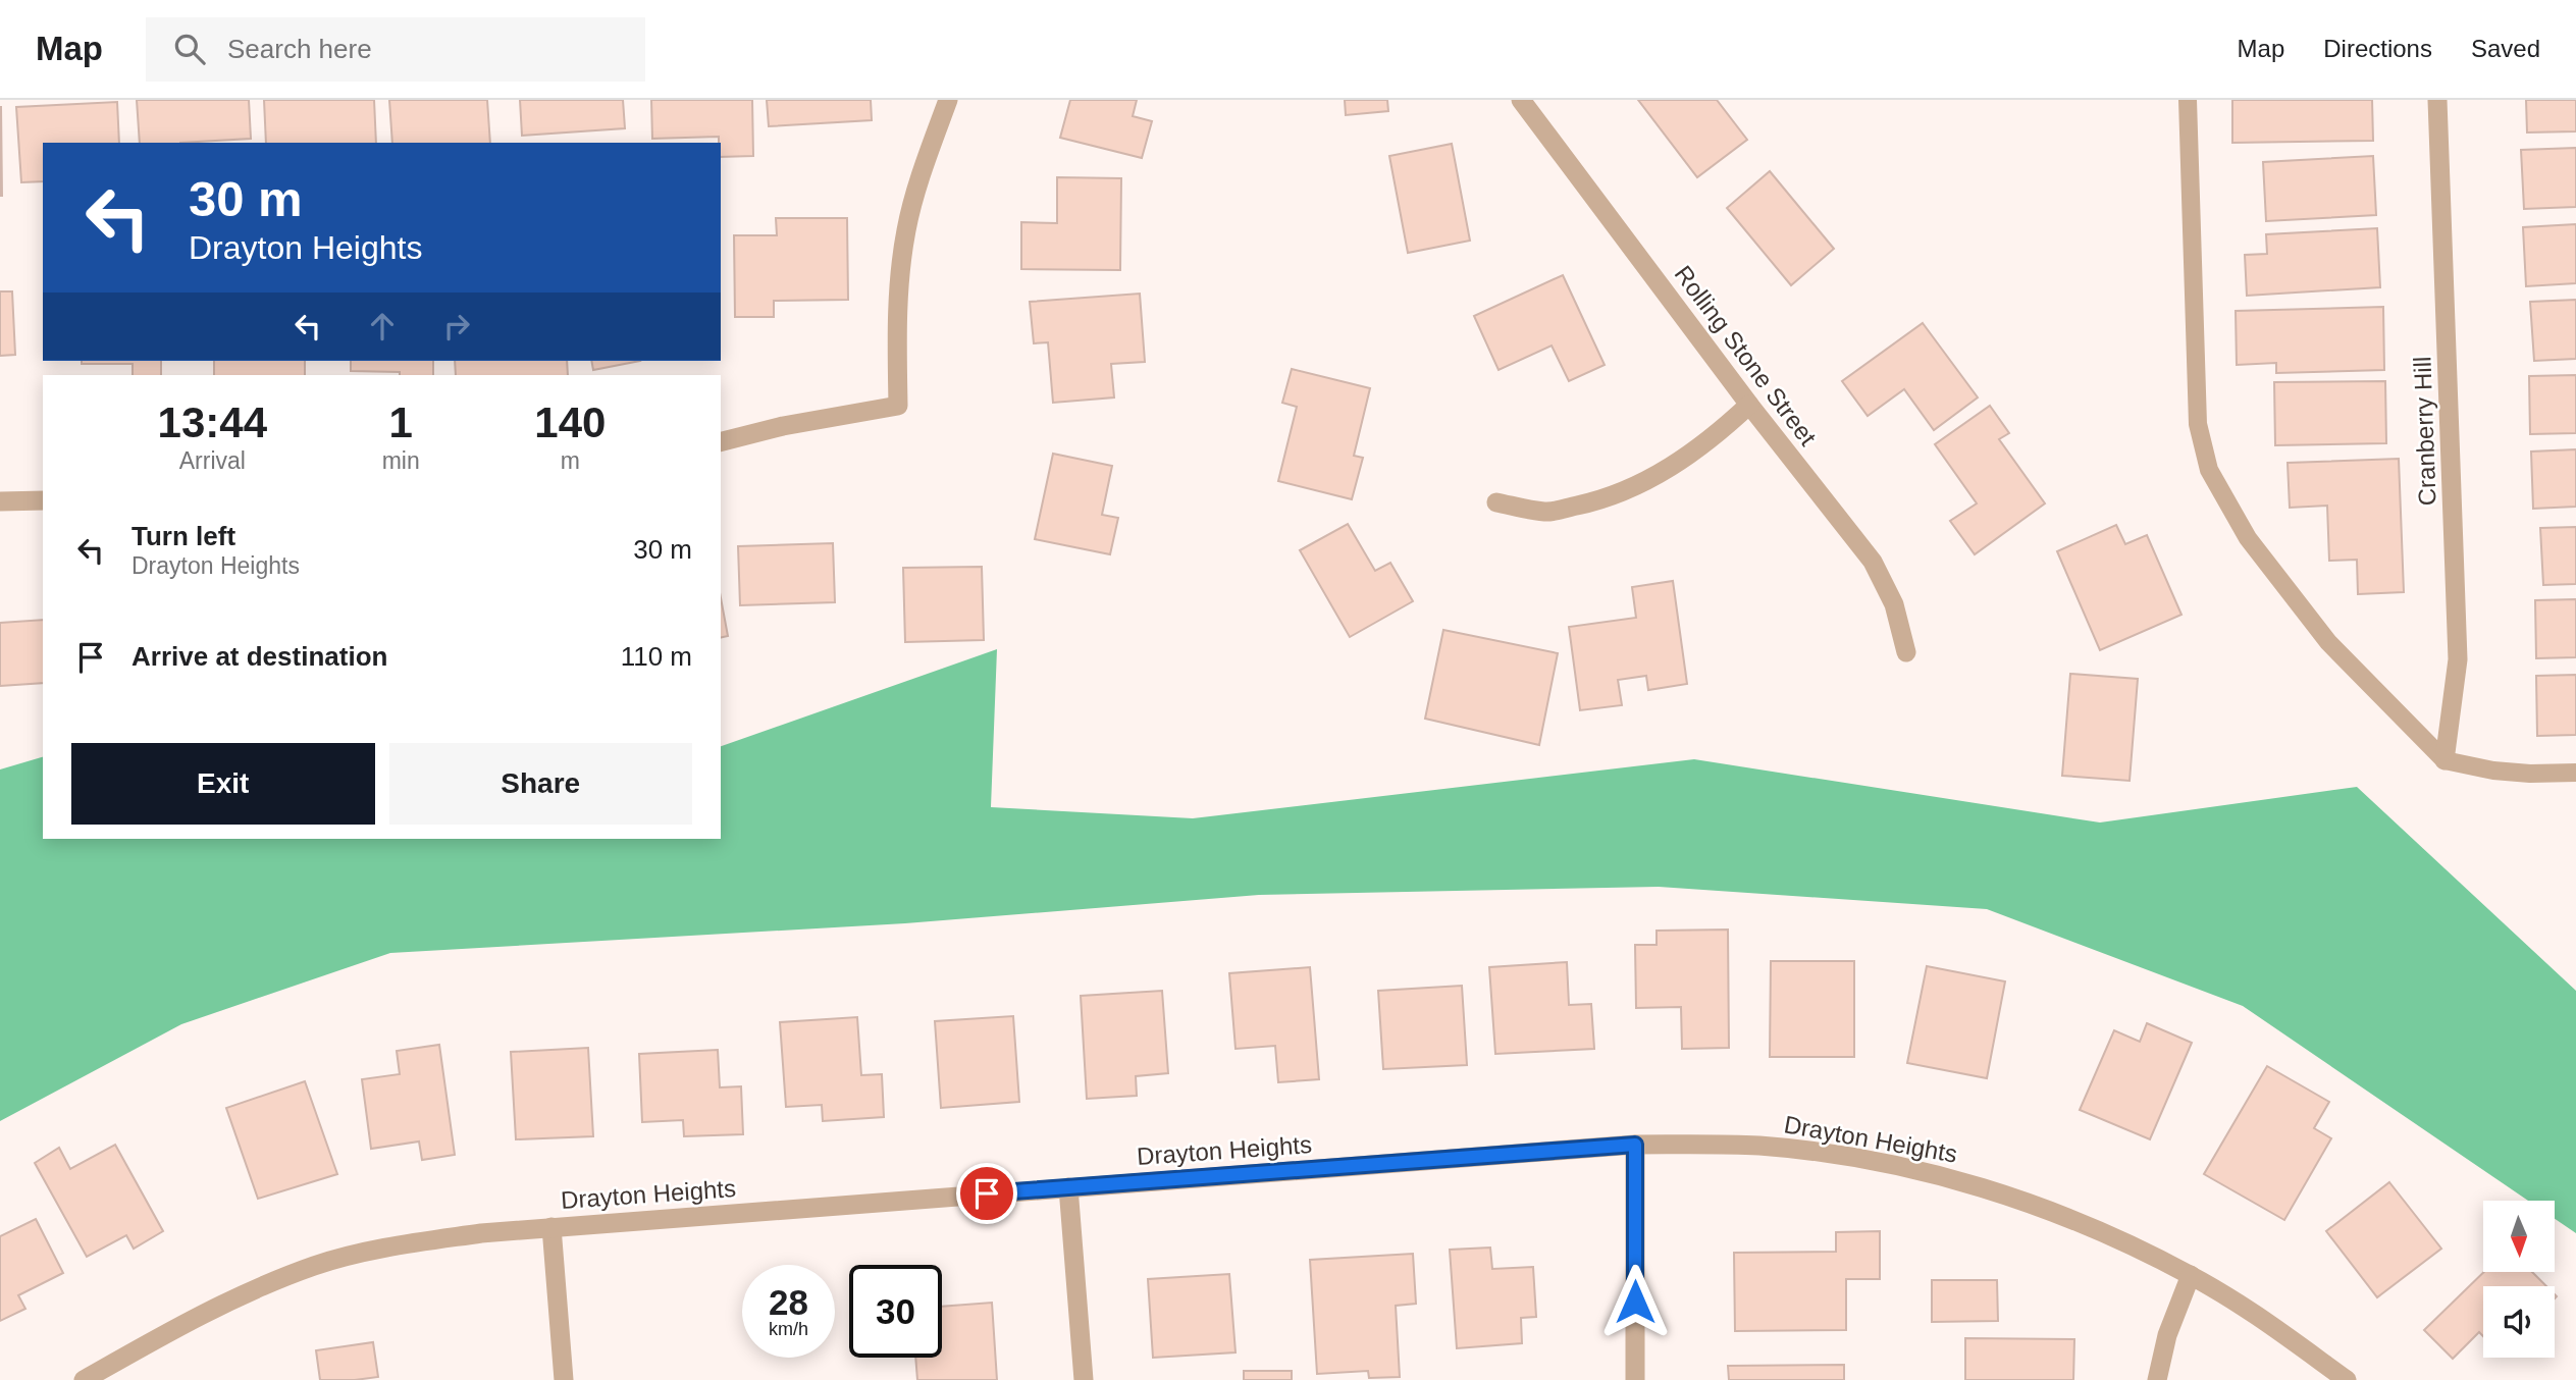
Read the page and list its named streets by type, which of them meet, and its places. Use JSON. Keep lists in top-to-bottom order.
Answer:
{
  "streets": {
    "street": ["Rolling Stone Street", "Cranberry Hill", "Drayton Heights"]
  },
  "north": "bottom",
  "page": {
    "header": "Map",
    "search": "Search here",
    "nav": ["Map", "Directions", "Saved"],
    "turn": ["30 m", "Drayton Heights"],
    "eta": [
      "13:44",
      "Arrival",
      "1",
      "min",
      "140",
      "m"
    ],
    "list": [
      {
        "name": "Turn left",
        "note": "Drayton Heights",
        "value": "30 m"
      },
      {
        "name": "Arrive at destination",
        "value": "110 m"
      }
    ],
    "buttons": ["Exit", "Share"],
    "speed": "28 km/h",
    "limit": "30"
  }
}
